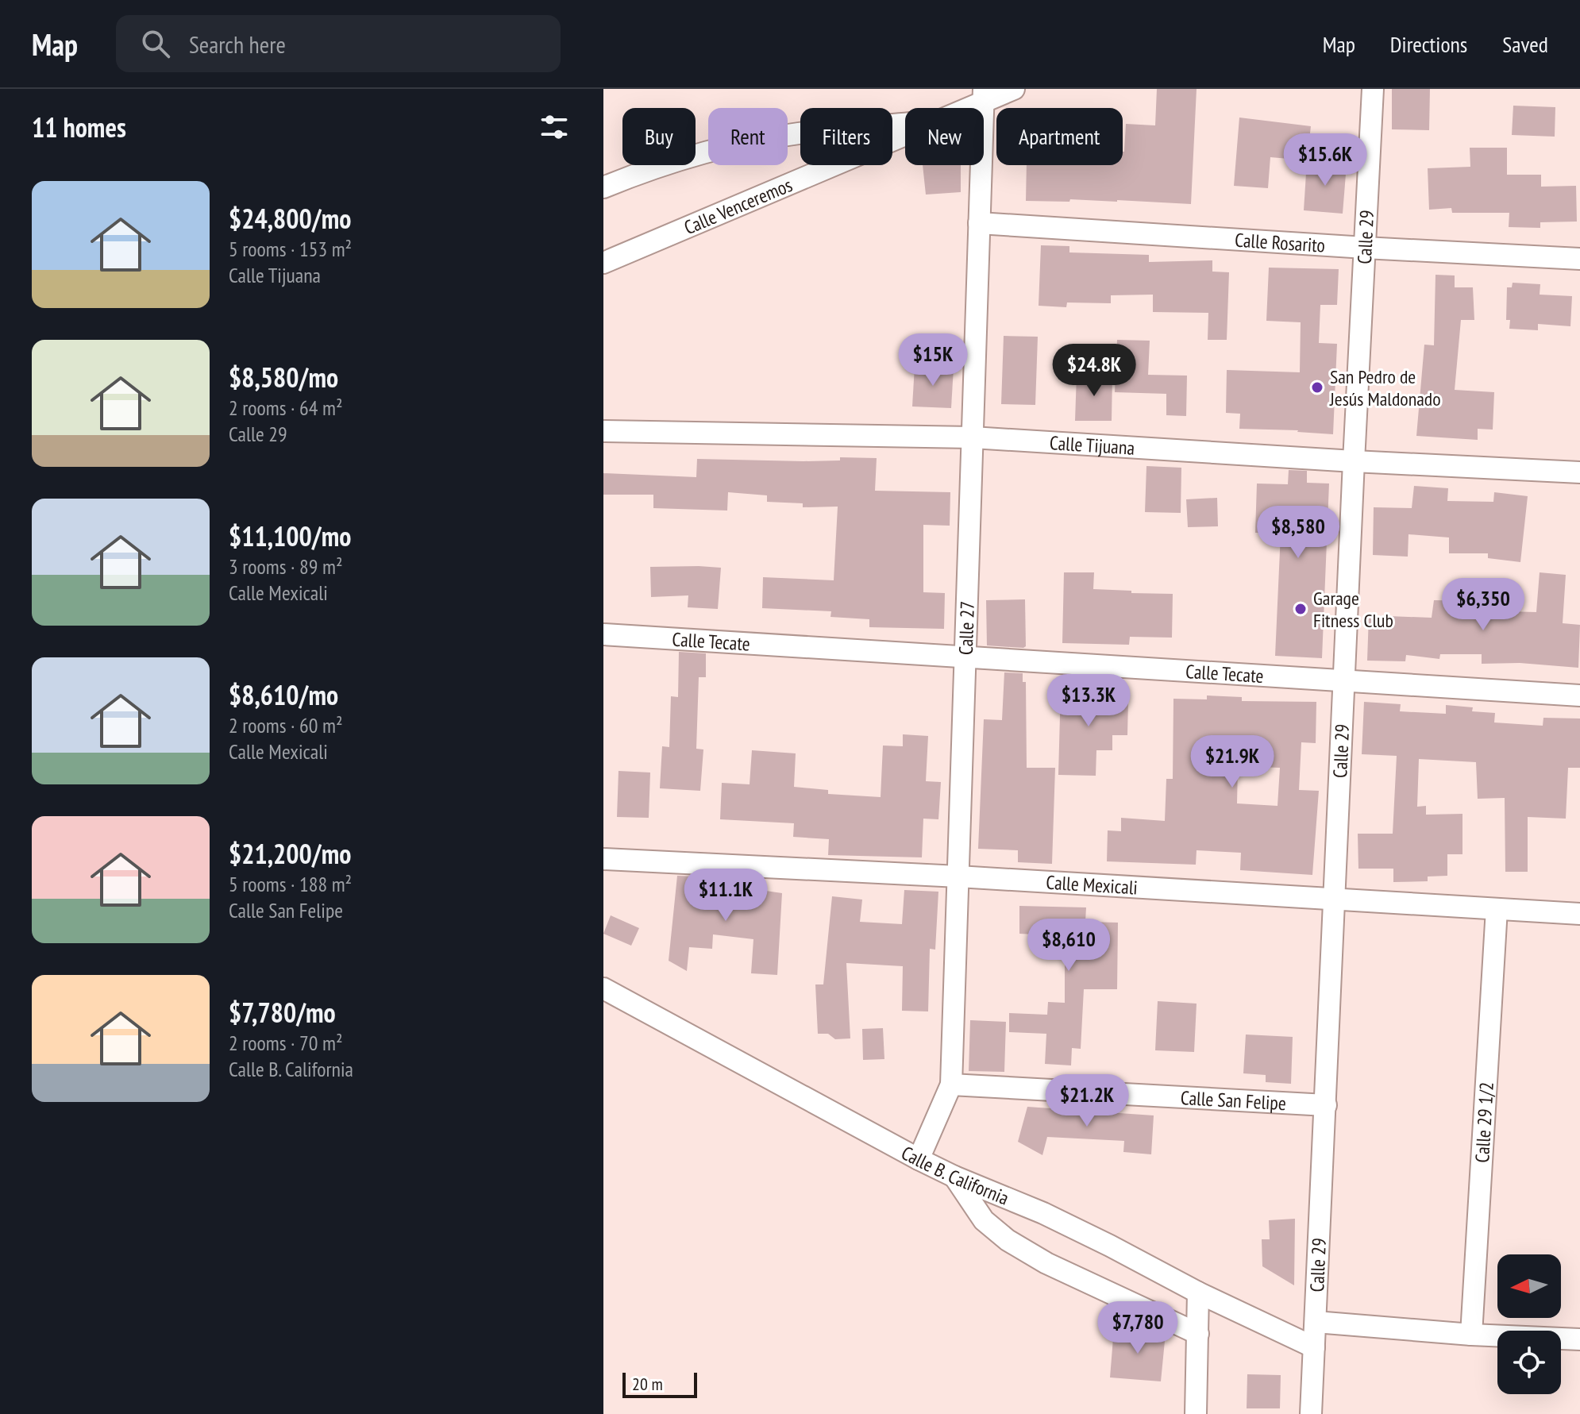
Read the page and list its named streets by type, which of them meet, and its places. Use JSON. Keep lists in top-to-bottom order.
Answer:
{
  "streets": {
    "street": [
      "Calle Venceremos",
      "Calle 29",
      "Calle Rosarito",
      "Calle Tijuana",
      "Calle 27",
      "Calle Tecate",
      "Calle Mexicali",
      "Calle San Felipe",
      "Calle 29 1/2",
      "Calle B. California"
    ]
  },
  "crossings": [
    ["Calle Venceremos", "Calle 27"],
    ["Calle 29", "Calle Rosarito"],
    ["Calle 29", "Calle Tijuana"],
    ["Calle 29", "Calle Tecate"],
    ["Calle 29", "Calle Mexicali"],
    ["Calle 29", "Calle San Felipe"],
    ["Calle 29", "Calle B. California"],
    ["Calle Rosarito", "Calle 27"],
    ["Calle Tijuana", "Calle 27"],
    ["Calle 27", "Calle Tecate"],
    ["Calle 27", "Calle Mexicali"],
    ["Calle 27", "Calle San Felipe"],
    ["Calle 27", "Calle B. California"],
    ["Calle Mexicali", "Calle 29 1/2"]
  ],
  "places": ["San Pedro de Jesús Maldonado", "Garage Fitness Club"],
  "scale_bar": "20 m",
  "north": "left",
  "page": {
    "header": "Map",
    "search": "Search here",
    "nav": ["Map", "Directions", "Saved"],
    "heading": "11 homes",
    "chip": [
      "Buy",
      "Rent",
      "Filters",
      "New",
      "Apartment"
    ],
    "price": [
      "$15.6K",
      "$15K",
      "$24.8K",
      "$8,580",
      "$6,350",
      "$13.3K",
      "$21.9K",
      "$11.1K",
      "$8,610",
      "$21.2K",
      "$7,780"
    ],
    "list": [
      {
        "name": "$24,800/mo",
        "note": "5 rooms · 153 m² · Calle Tijuana"
      },
      {
        "name": "$8,580/mo",
        "note": "2 rooms · 64 m² · Calle 29"
      },
      {
        "name": "$11,100/mo",
        "note": "3 rooms · 89 m² · Calle Mexicali"
      },
      {
        "name": "$8,610/mo",
        "note": "2 rooms · 60 m² · Calle Mexicali"
      },
      {
        "name": "$21,200/mo",
        "note": "5 rooms · 188 m² · Calle San Felipe"
      },
      {
        "name": "$7,780/mo",
        "note": "2 rooms · 70 m² · Calle B. California"
      }
    ],
    "scale": "20 m"
  }
}
